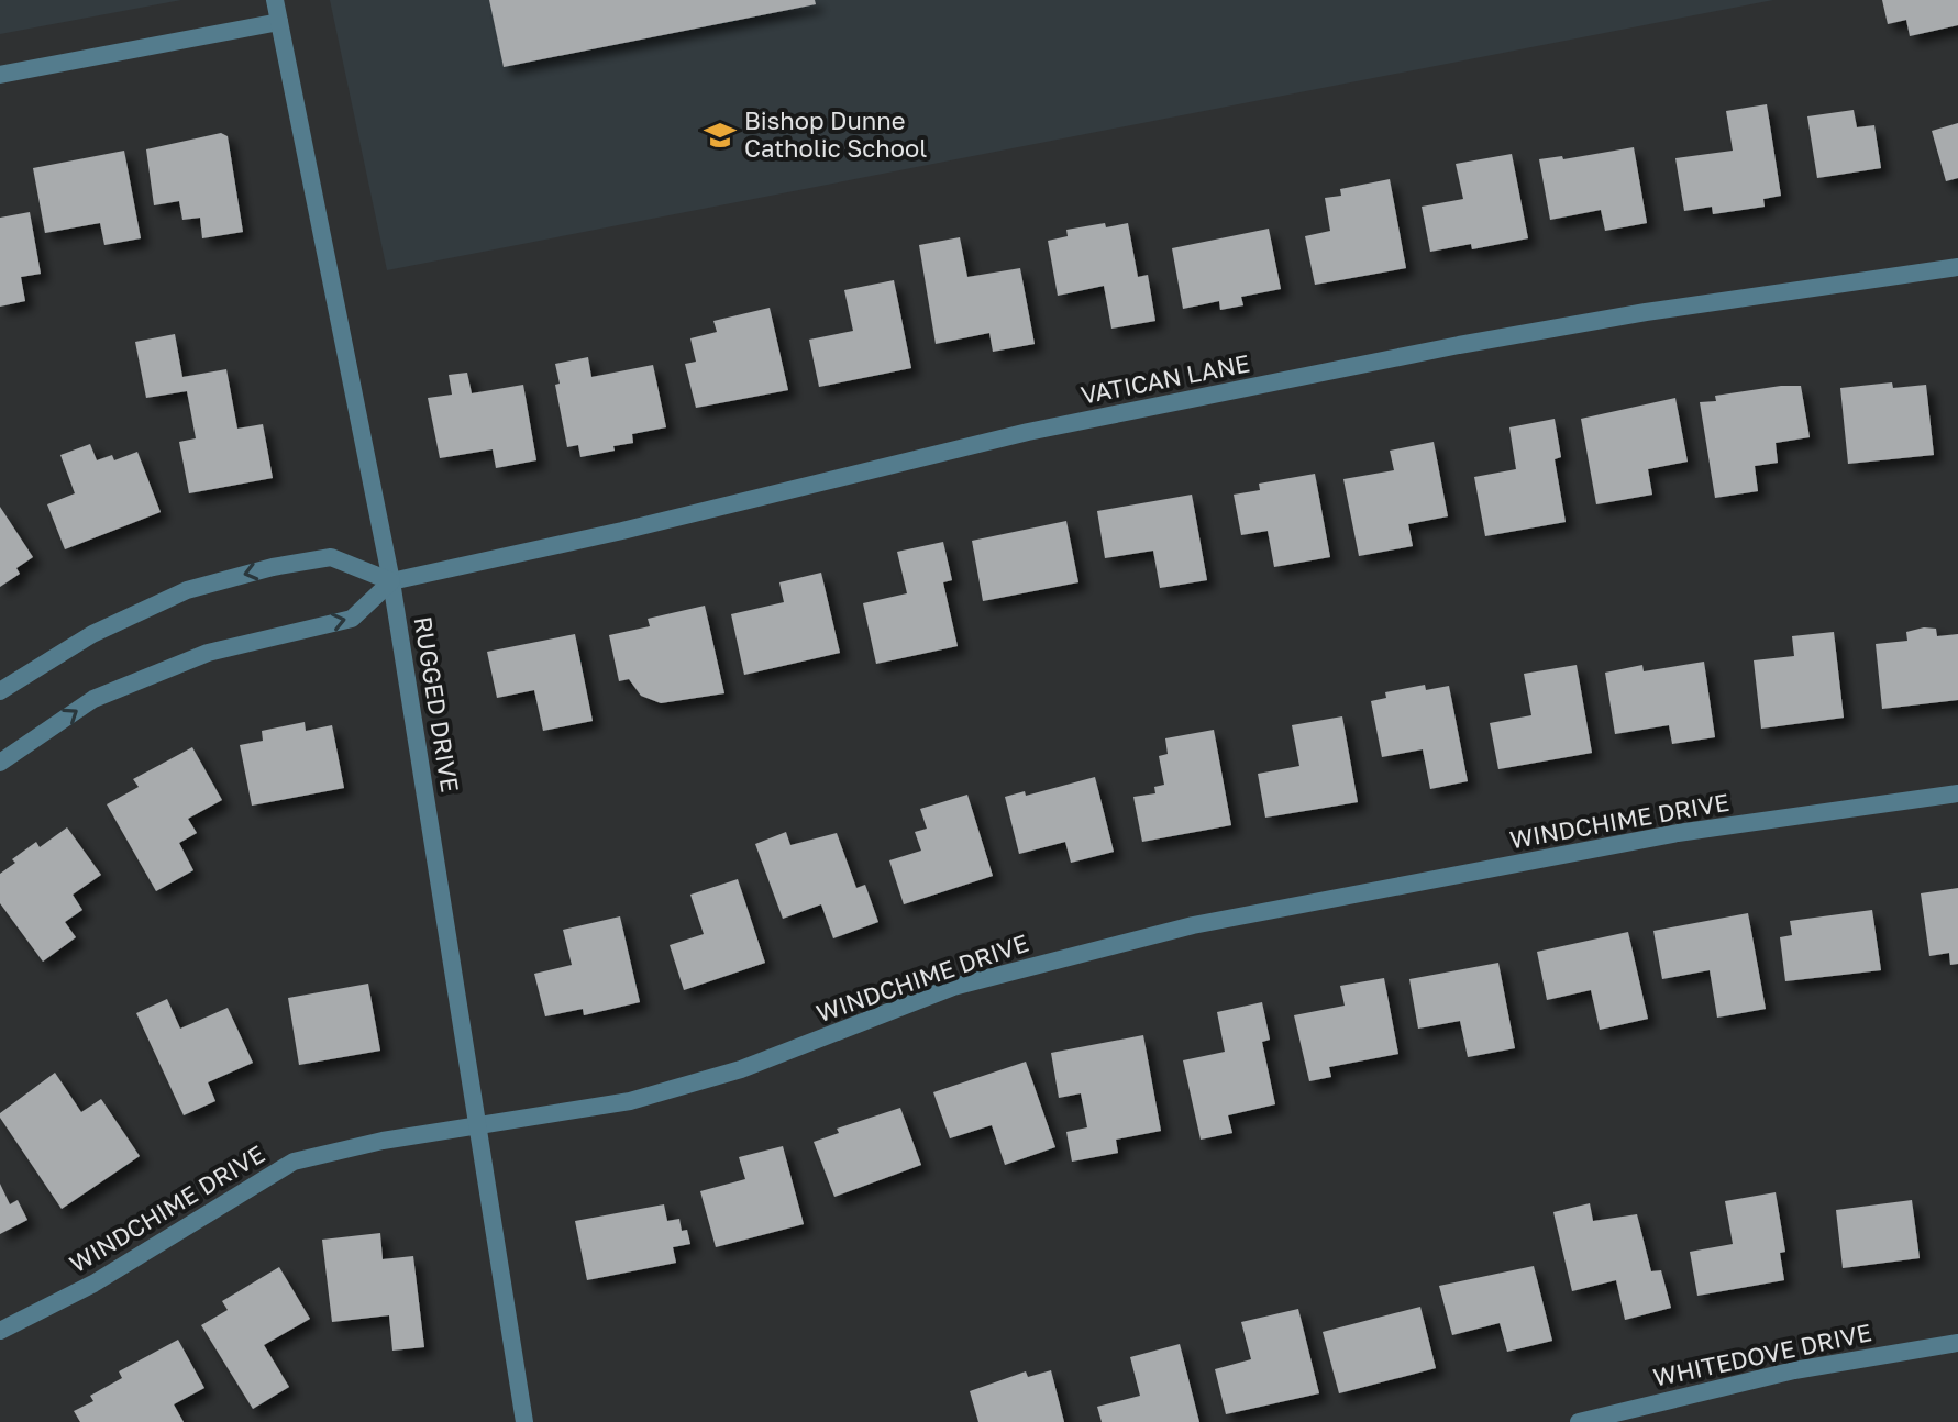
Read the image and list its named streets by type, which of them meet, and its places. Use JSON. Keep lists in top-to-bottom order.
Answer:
{
  "streets": {
    "street": [
      "VATICAN LANE",
      "RUGGED DRIVE",
      "WINDCHIME DRIVE",
      "WHITEDOVE DRIVE"
    ]
  },
  "crossings": [
    ["VATICAN LANE", "RUGGED DRIVE"],
    ["RUGGED DRIVE", "WINDCHIME DRIVE"]
  ],
  "places": {
    "school or university": ["Bishop Dunne Catholic School"]
  }
}
